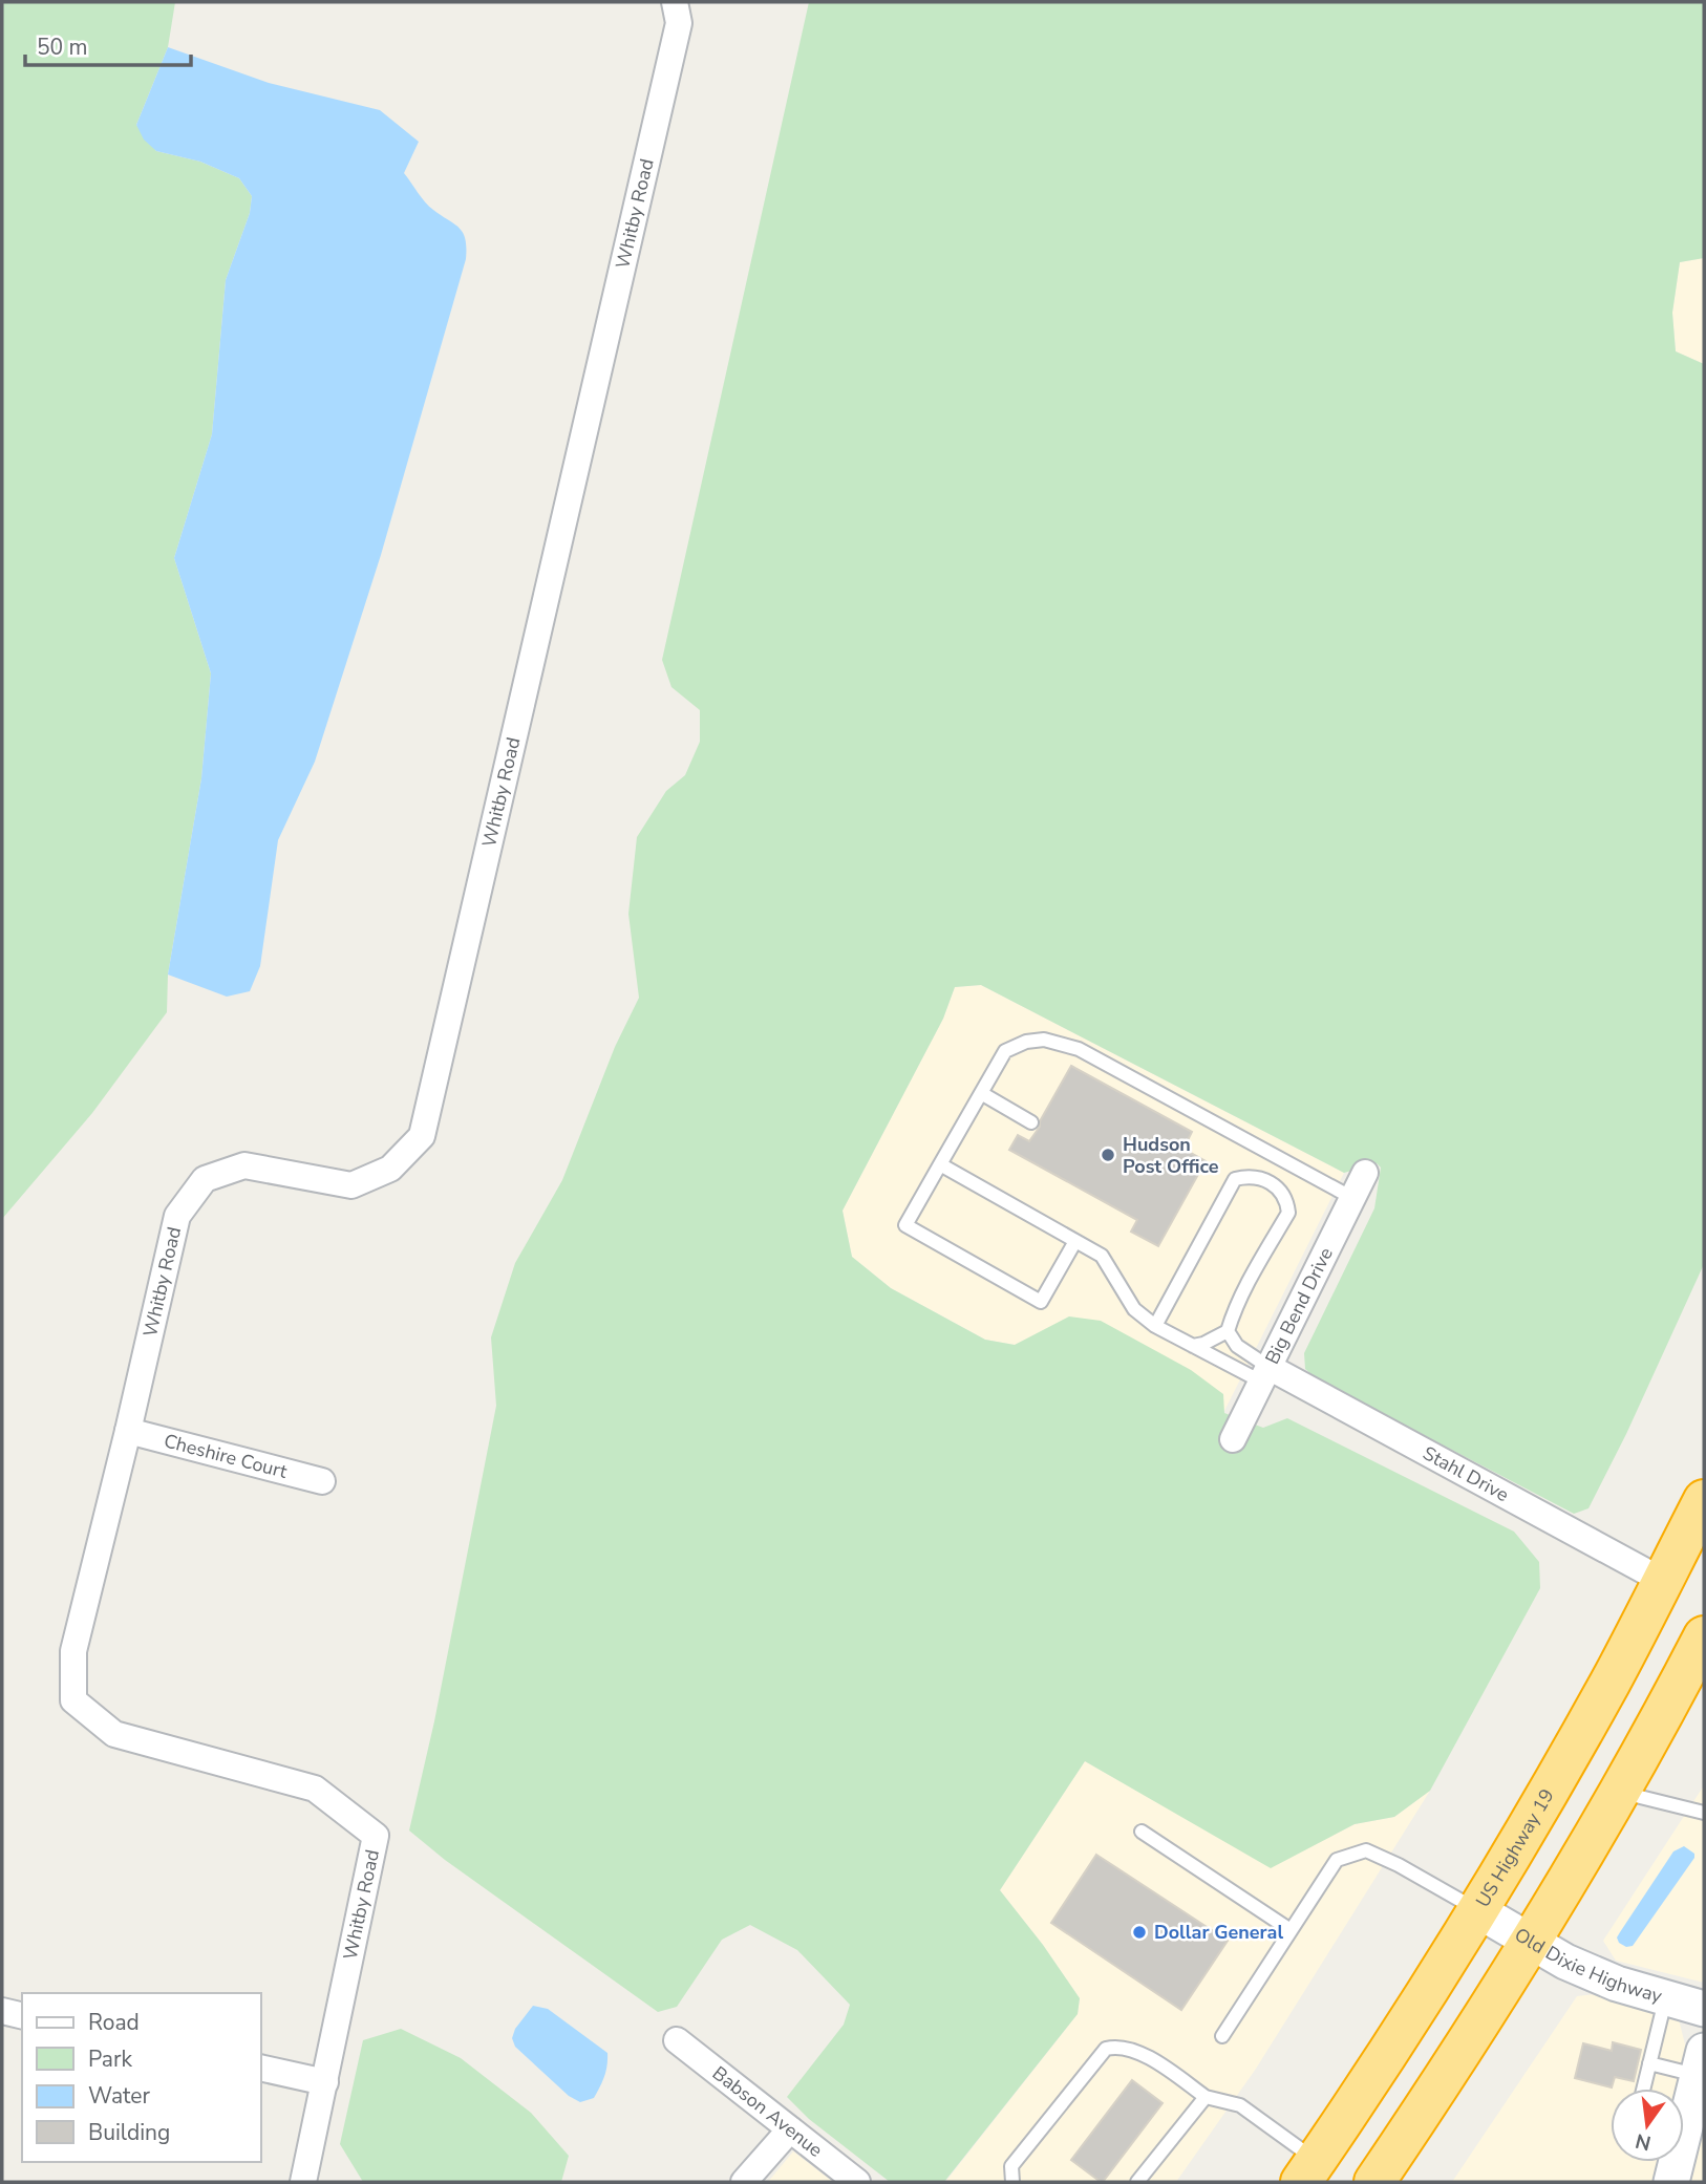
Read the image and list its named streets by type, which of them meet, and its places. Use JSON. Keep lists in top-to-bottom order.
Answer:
{
  "streets": {
    "highway": ["US Highway 19"],
    "street": [
      "Whitby Road",
      "Big Bend Drive",
      "Cheshire Court",
      "Stahl Drive",
      "Old Dixie Highway",
      "Babson Avenue"
    ]
  },
  "crossings": [
    ["Whitby Road", "Cheshire Court"],
    ["Big Bend Drive", "Stahl Drive"],
    ["Stahl Drive", "US Highway 19"],
    ["US Highway 19", "Old Dixie Highway"]
  ],
  "places": ["Hudson Post Office", "Dollar General"],
  "legend": [
    "Road",
    "Park",
    "Water",
    "Building"
  ],
  "scale_bar": "50 m",
  "north": "bottom"
}
